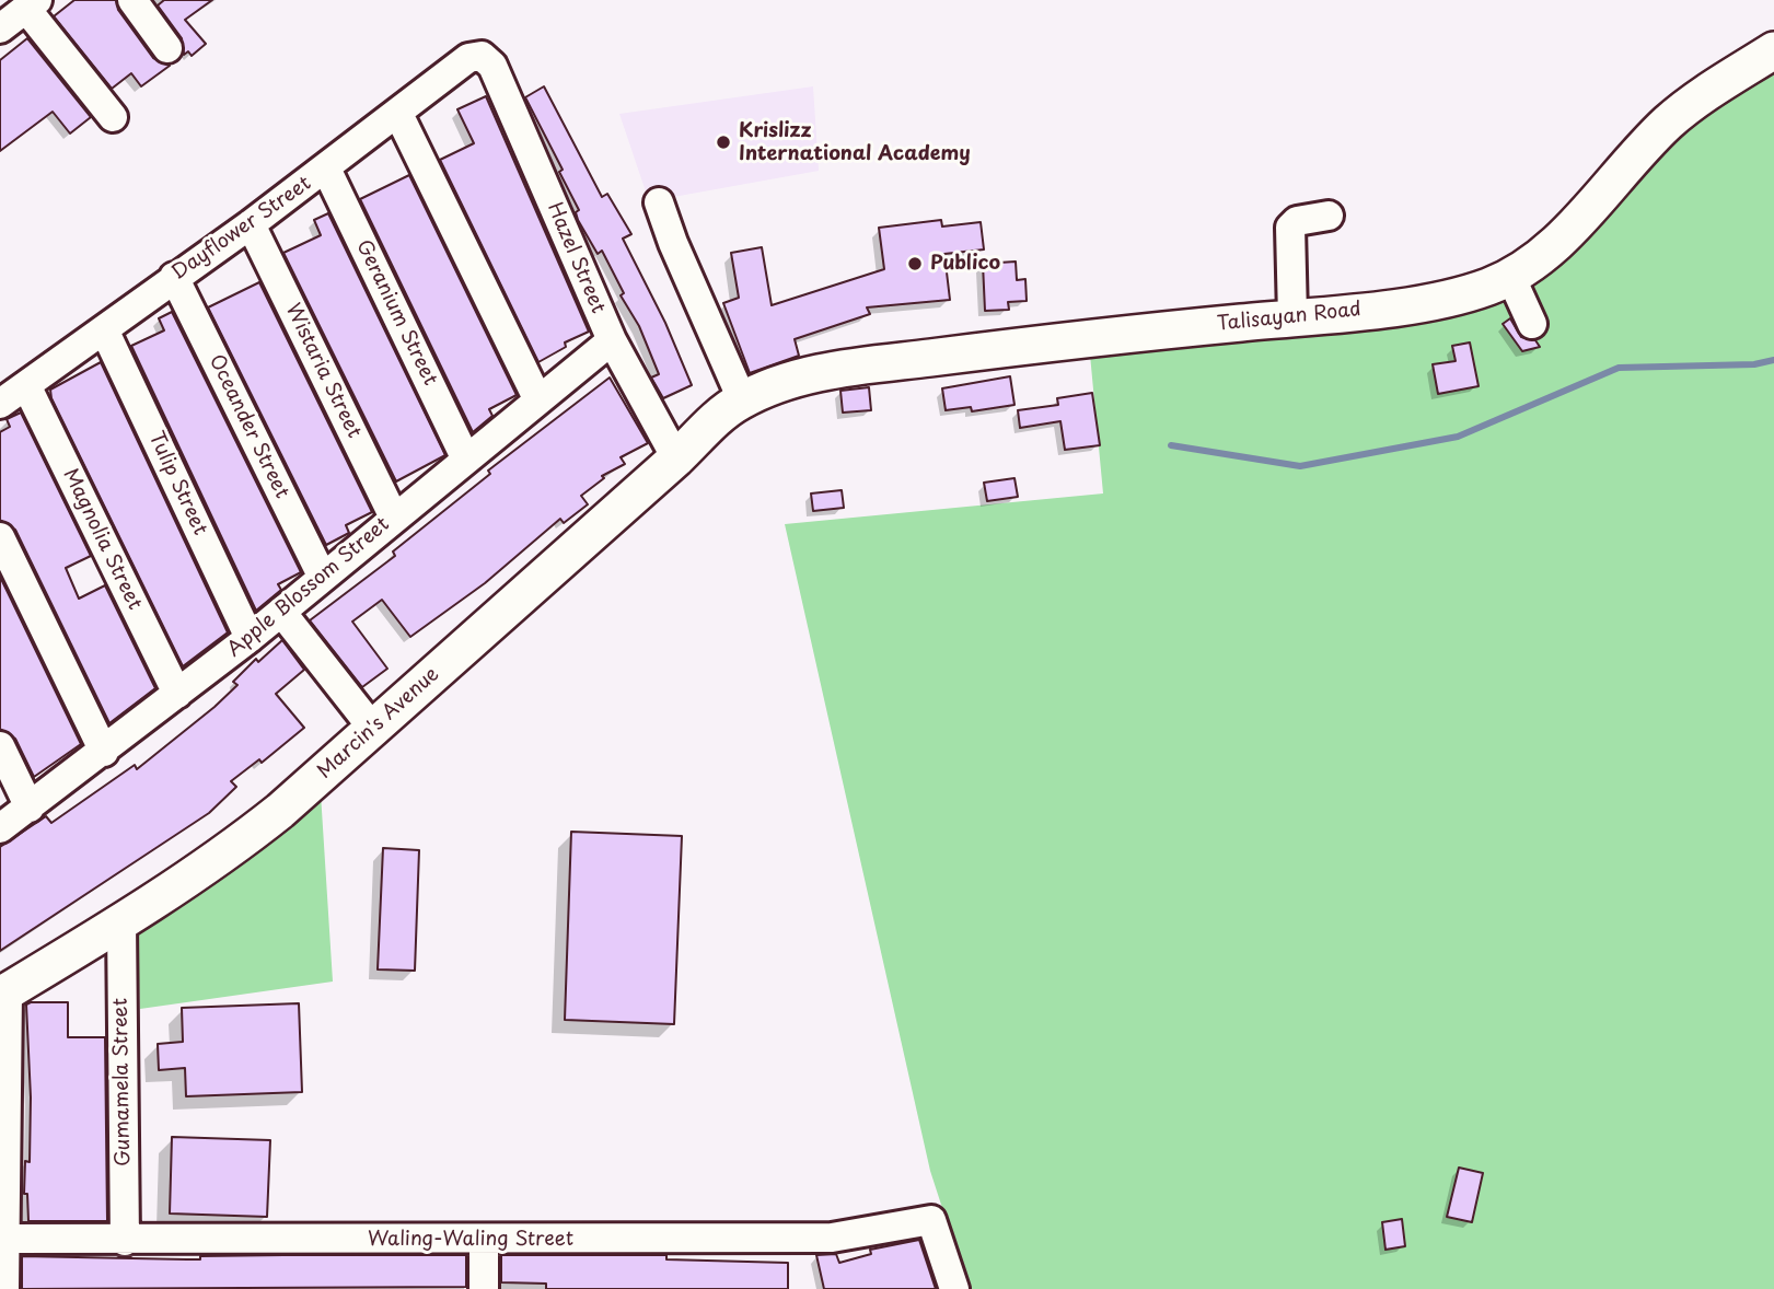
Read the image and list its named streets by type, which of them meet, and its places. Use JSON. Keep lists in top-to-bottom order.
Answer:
{
  "streets": {
    "main road": ["Talisayan Road", "Marcin's Avenue"],
    "street": [
      "Dayflower Street",
      "Hazel Street",
      "Geranium Street",
      "Wistaria Street",
      "Oceander Street",
      "Tulip Street",
      "Magnolia Street",
      "Apple Blossom Street",
      "Gumamela Street",
      "Waling-Waling Street"
    ]
  },
  "crossings": [
    ["Dayflower Street", "Hazel Street"],
    ["Dayflower Street", "Geranium Street"],
    ["Dayflower Street", "Wistaria Street"],
    ["Dayflower Street", "Oceander Street"],
    ["Dayflower Street", "Tulip Street"],
    ["Dayflower Street", "Magnolia Street"],
    ["Hazel Street", "Apple Blossom Street"],
    ["Hazel Street", "Marcin's Avenue"],
    ["Geranium Street", "Apple Blossom Street"],
    ["Talisayan Road", "Marcin's Avenue"],
    ["Wistaria Street", "Apple Blossom Street"],
    ["Oceander Street", "Apple Blossom Street"],
    ["Tulip Street", "Apple Blossom Street"],
    ["Magnolia Street", "Apple Blossom Street"],
    ["Marcin's Avenue", "Gumamela Street"],
    ["Gumamela Street", "Waling-Waling Street"]
  ],
  "places": ["Krislizz International Academy", "Publico"]
}
